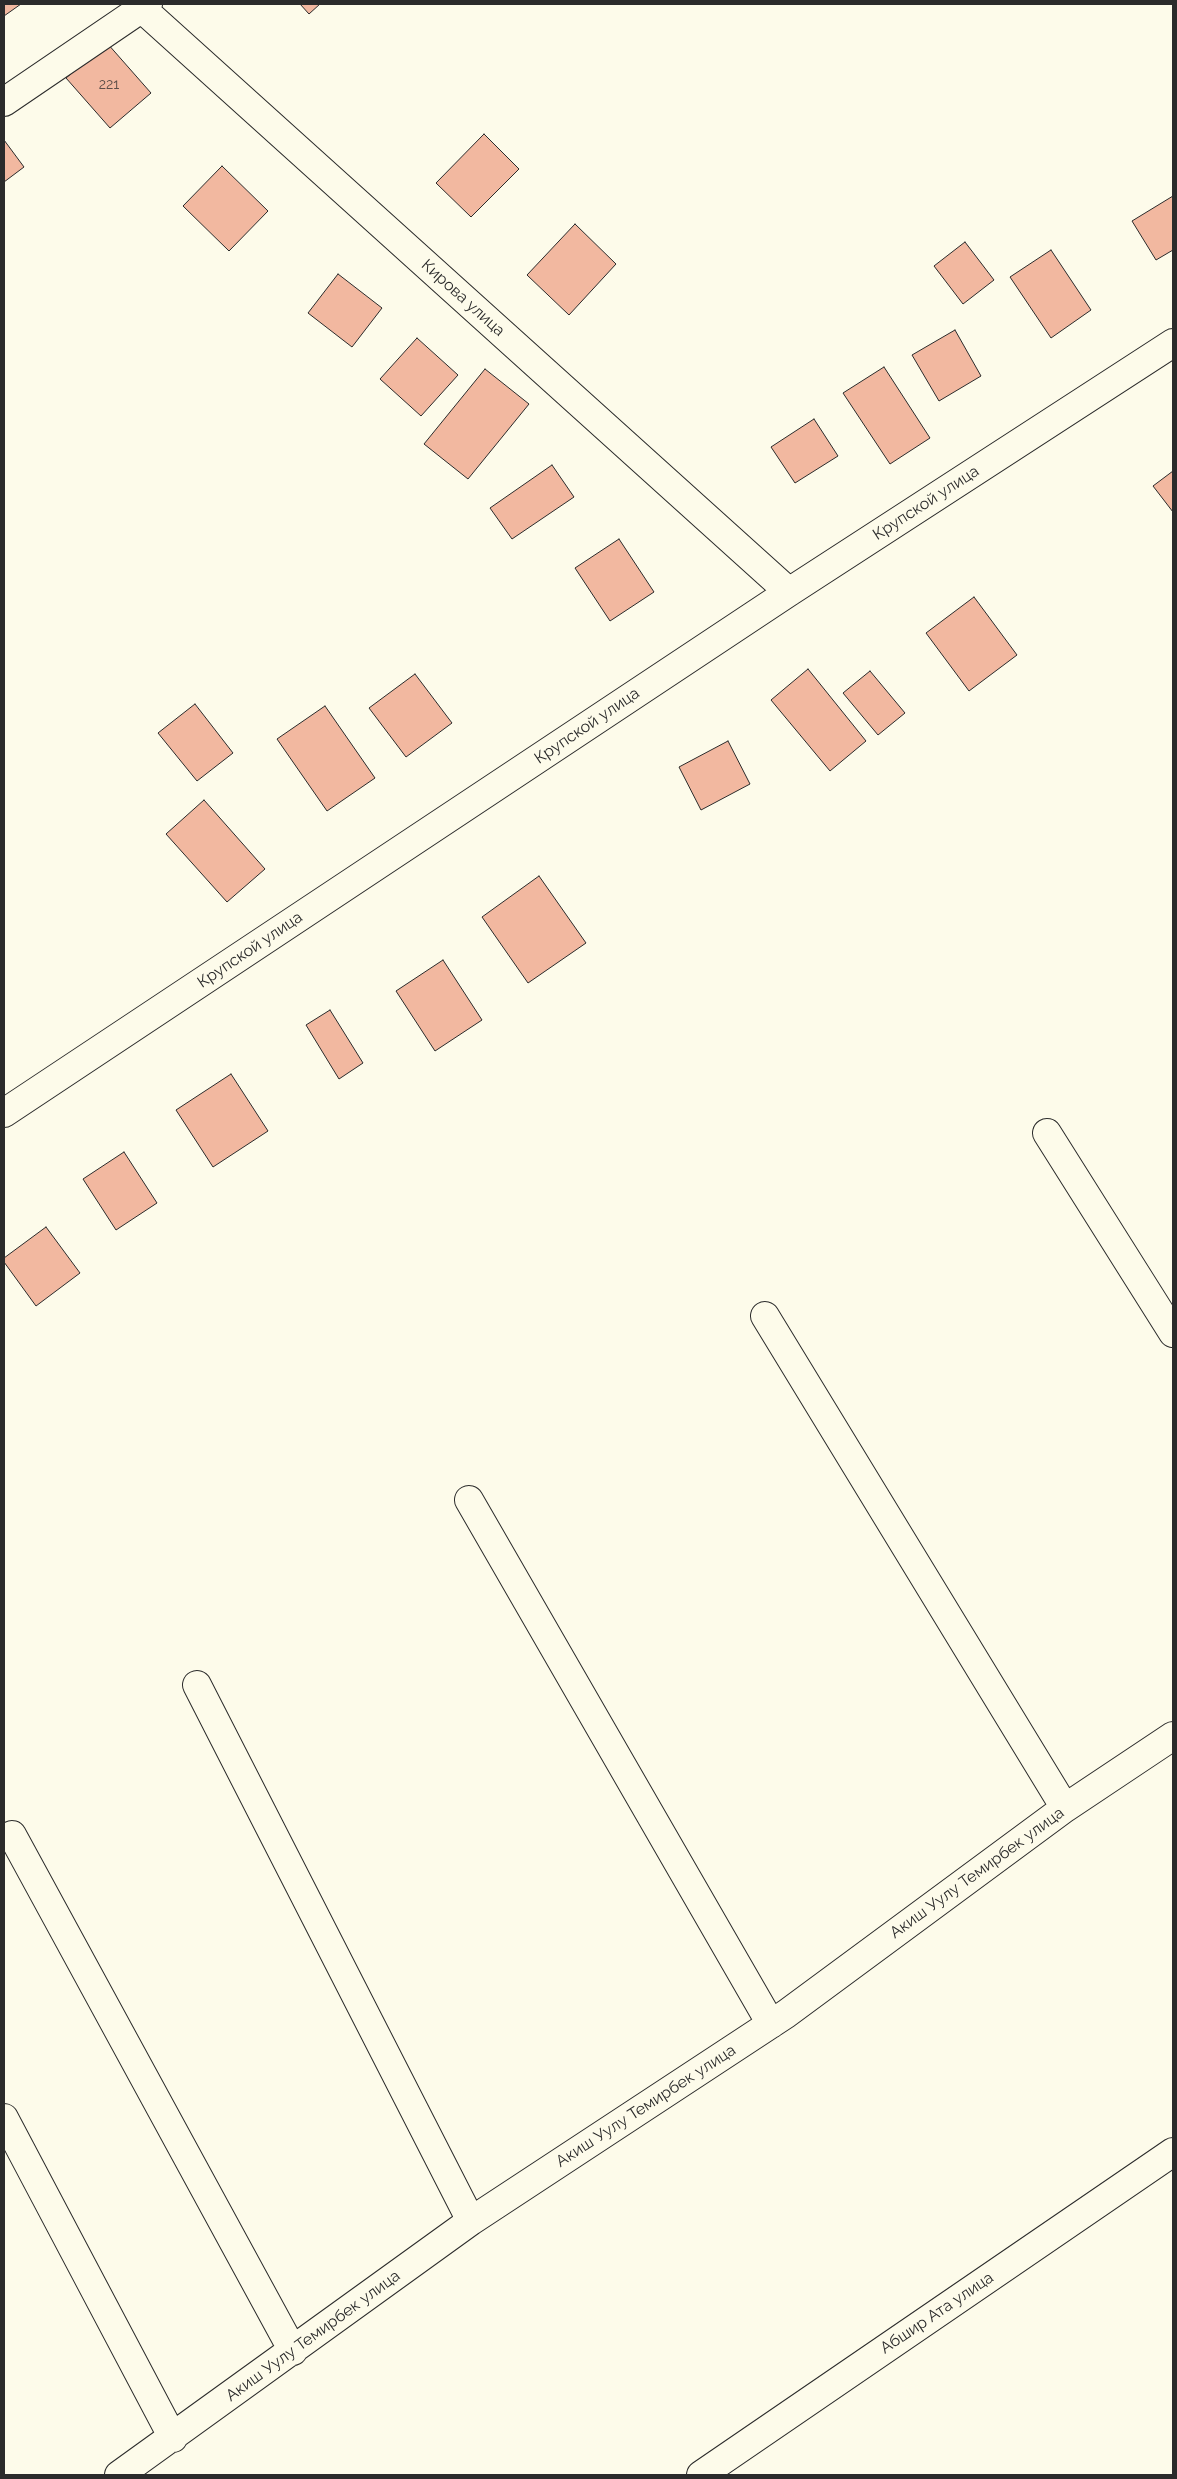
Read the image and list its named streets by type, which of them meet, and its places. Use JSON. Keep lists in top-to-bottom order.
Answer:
{
  "streets": {
    "street": [
      "Кирова улица",
      "Крупской улица",
      "Акиш Уулу Темирбек улица",
      "Абшир Ата улица"
    ]
  },
  "crossings": [
    ["Кирова улица", "Крупской улица"]
  ],
  "house_numbers": ["221"]
}
